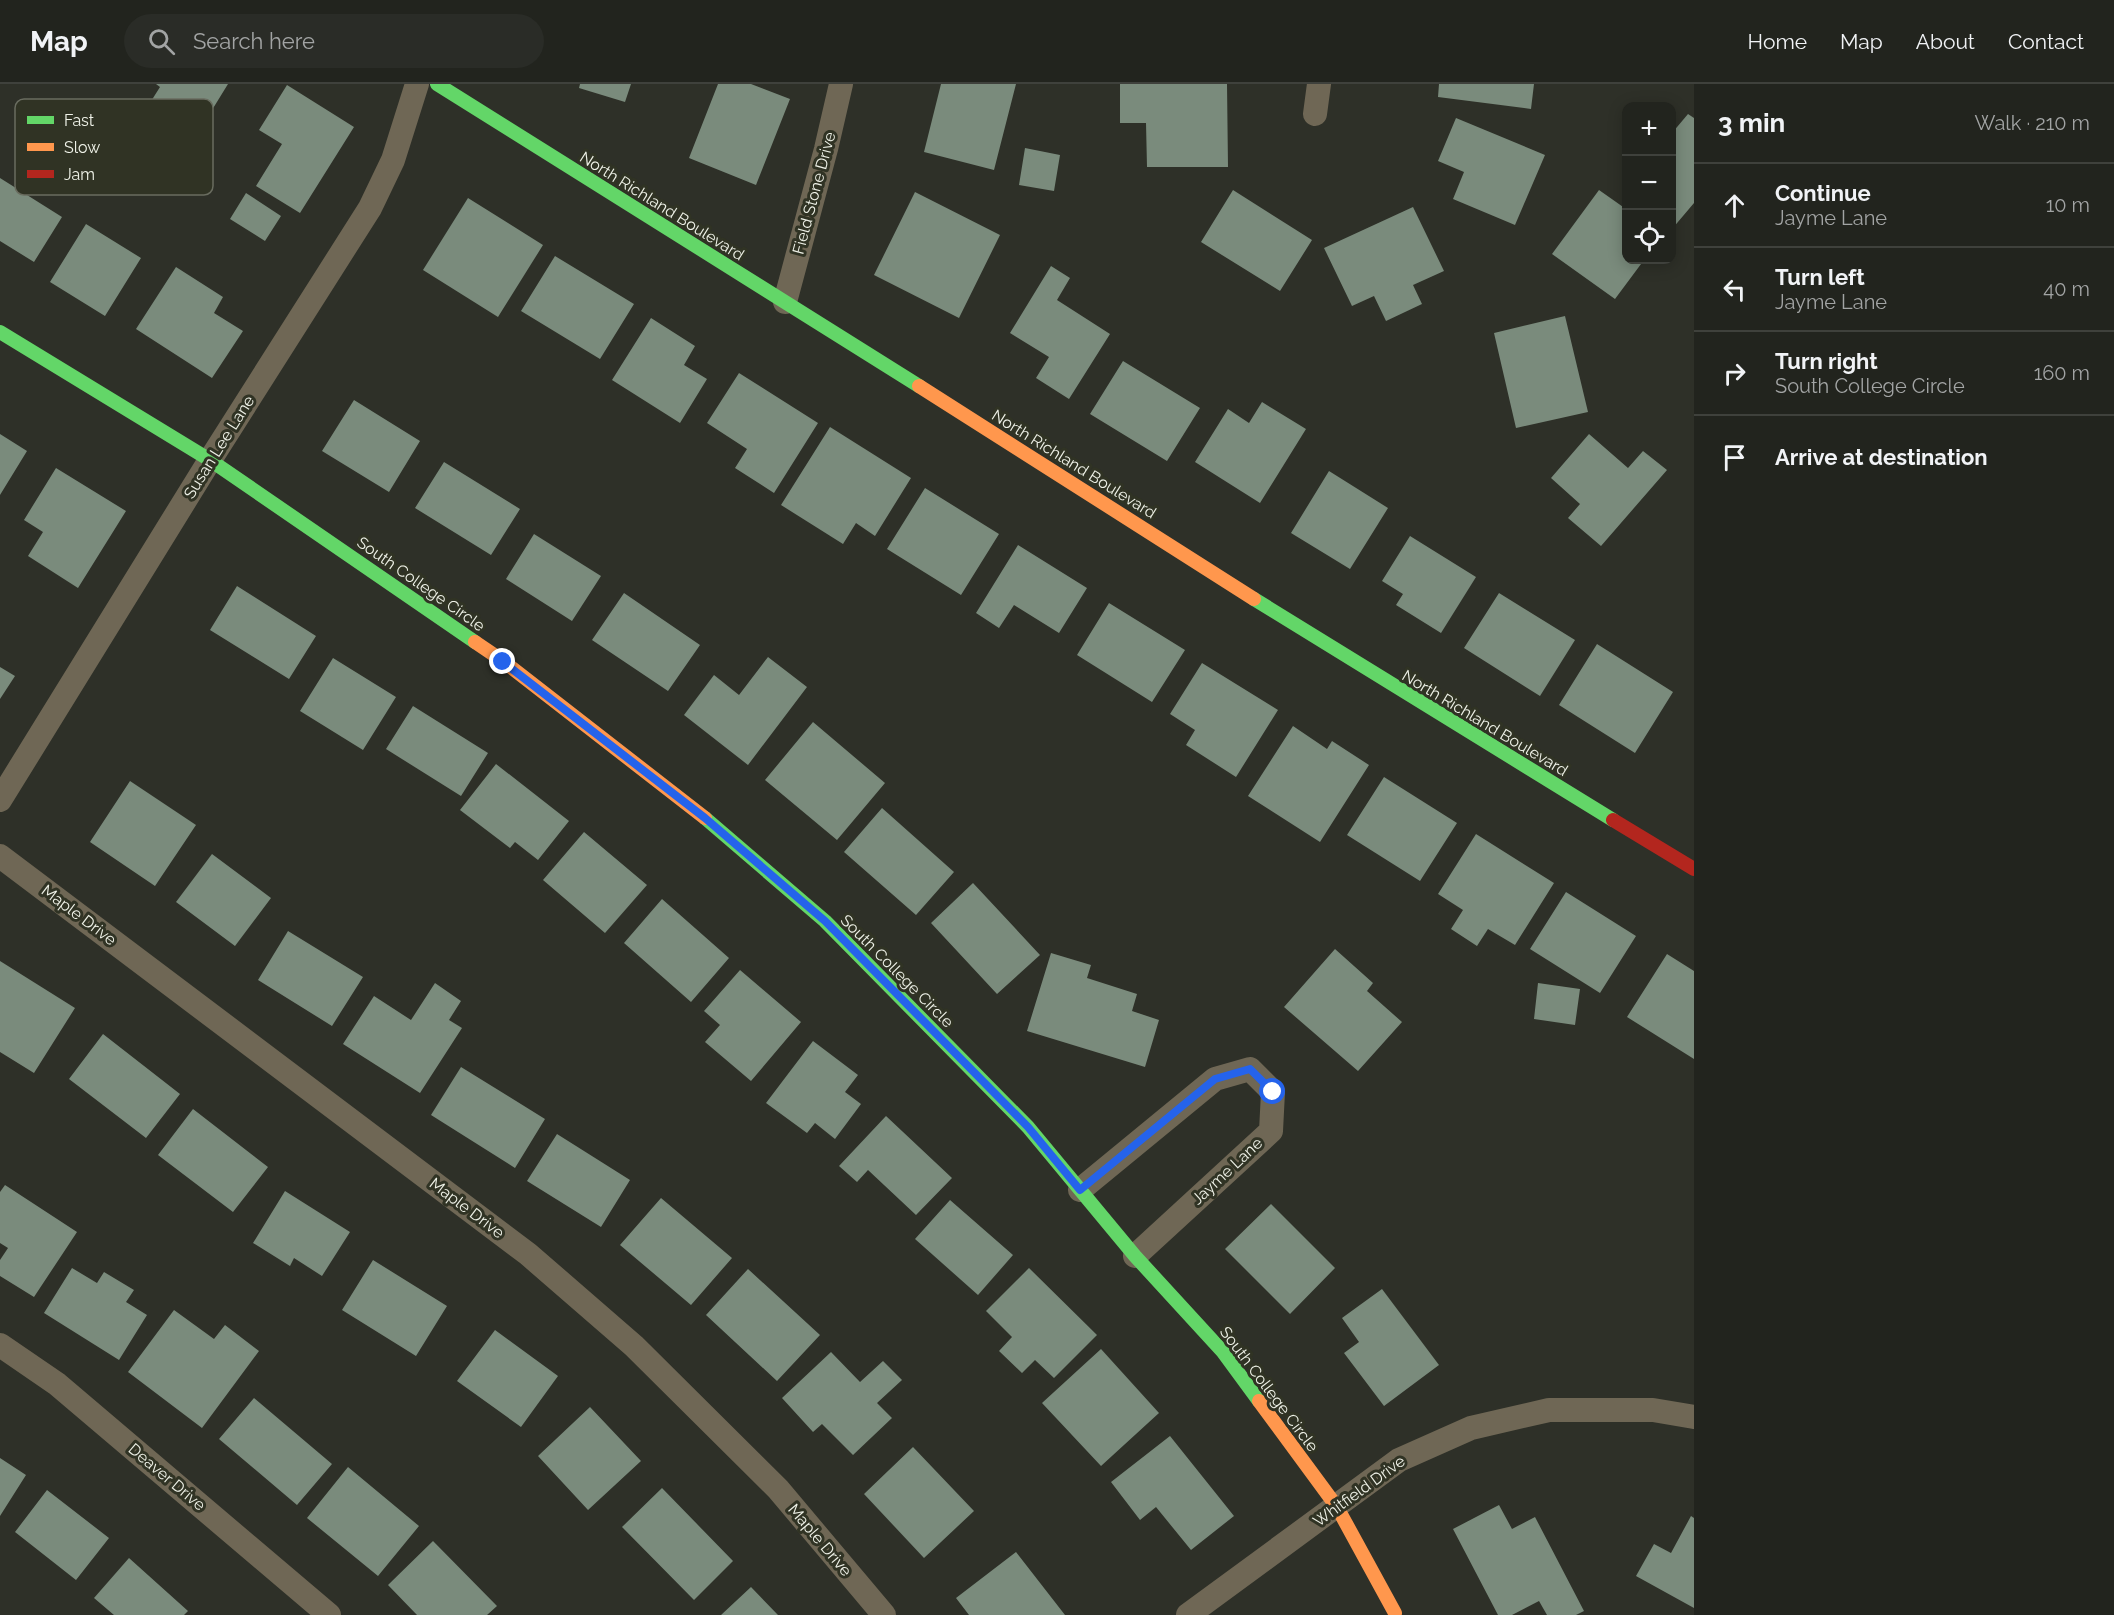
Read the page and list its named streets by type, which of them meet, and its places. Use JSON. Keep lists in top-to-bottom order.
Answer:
{
  "streets": {
    "street": [
      "Field Stone Drive",
      "North Richland Boulevard",
      "Susan Lee Lane",
      "South College Circle",
      "Maple Drive",
      "Jayme Lane",
      "Deaver Drive",
      "Whitfield Drive"
    ]
  },
  "crossings": [
    ["Field Stone Drive", "North Richland Boulevard"],
    ["Susan Lee Lane", "South College Circle"],
    ["South College Circle", "Jayme Lane"],
    ["South College Circle", "Whitfield Drive"]
  ],
  "legend": ["Fast", "Slow", "Jam"],
  "page": {
    "header": "Map",
    "search": "Search here",
    "nav": [
      "Home",
      "Map",
      "About",
      "Contact"
    ],
    "heading": ["3 min", "Walk · 210 m"],
    "map_buttons": ["+", "−"],
    "list": [
      ["Continue", "Jayme Lane", "10 m"],
      ["Turn left", "Jayme Lane", "40 m"],
      ["Turn right", "South College Circle", "160 m"],
      "Arrive at destination"
    ]
  }
}
